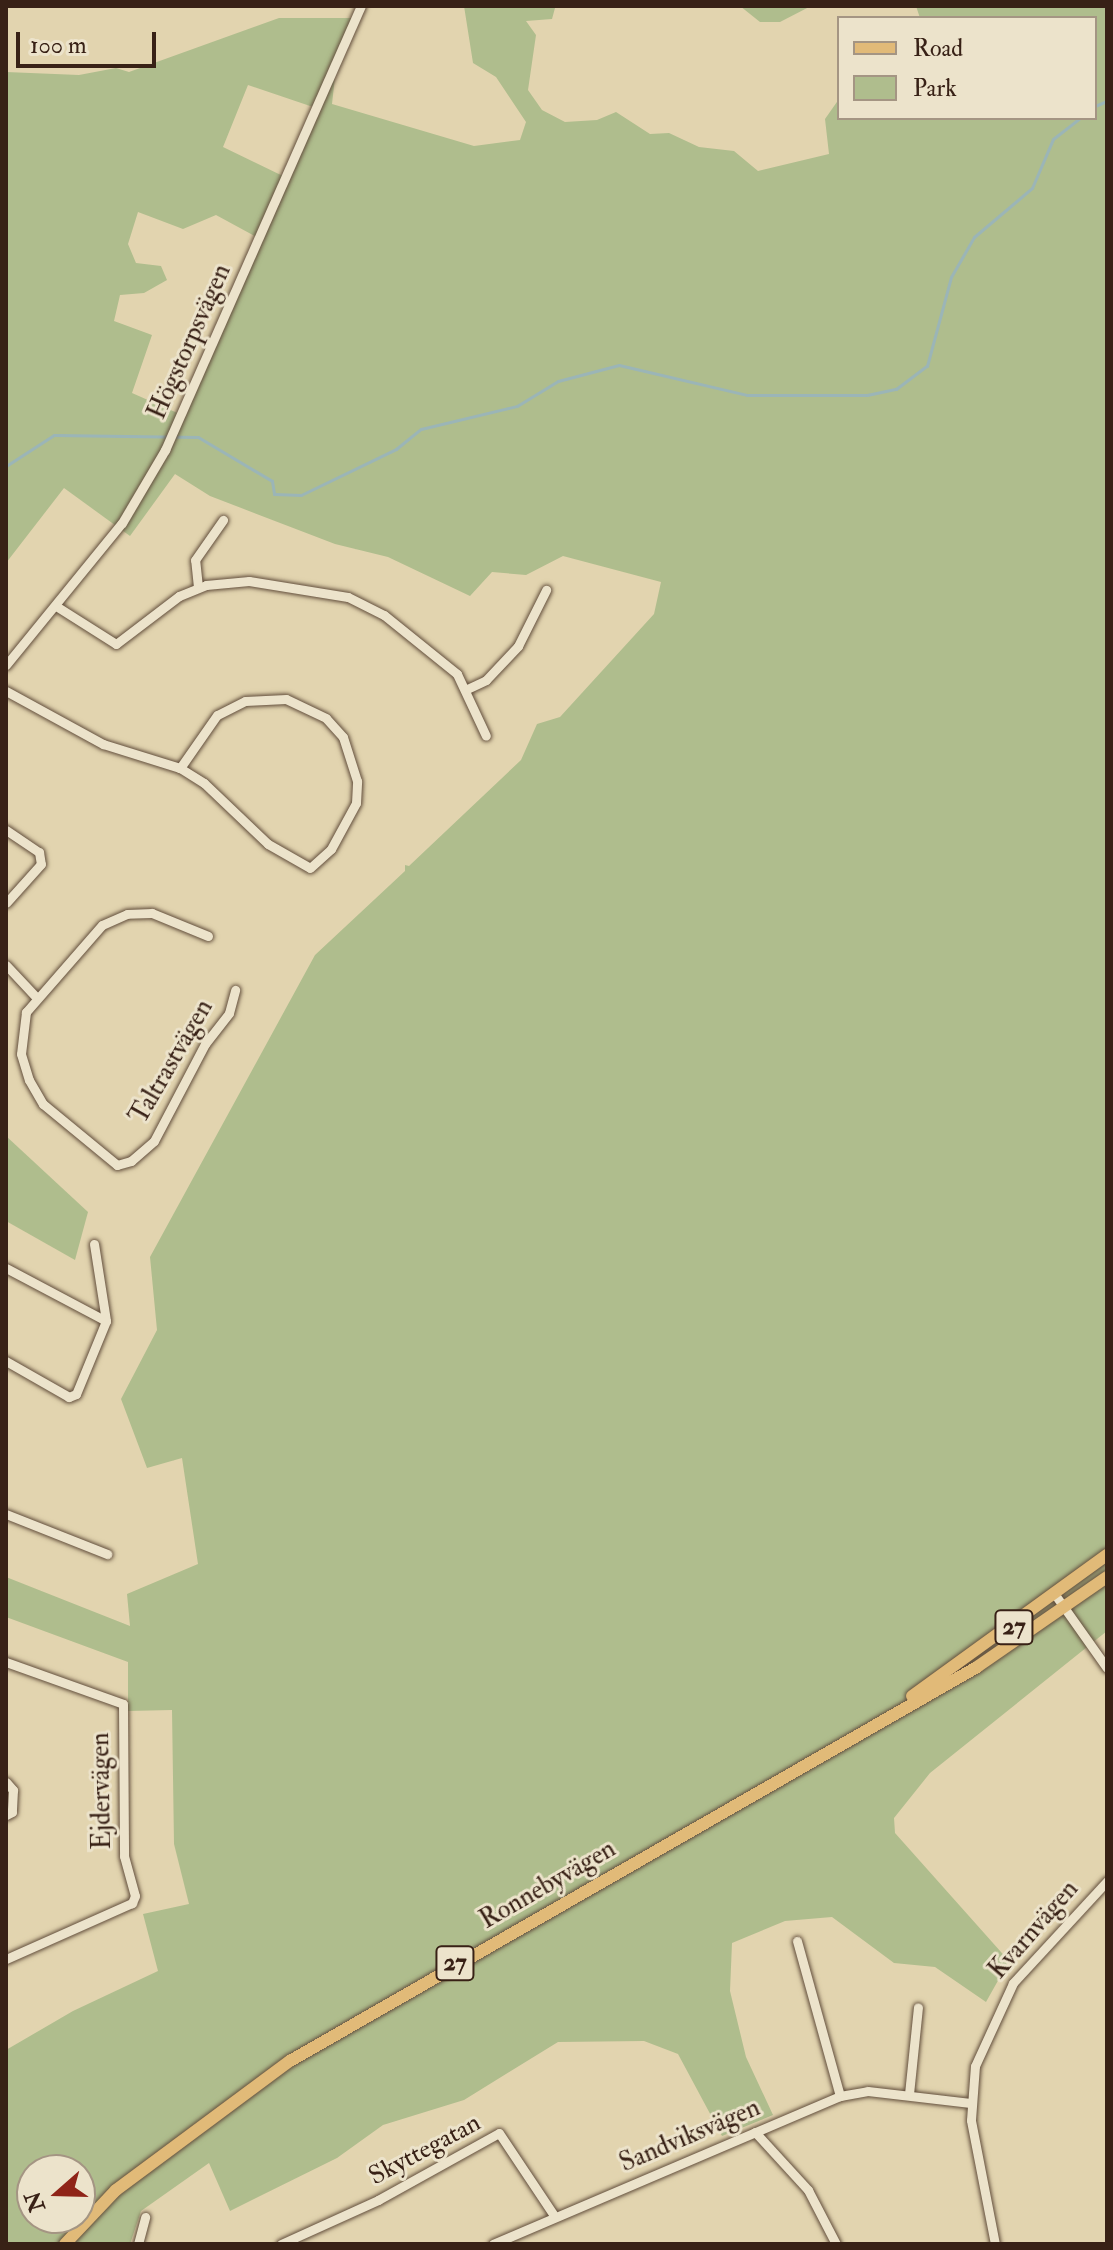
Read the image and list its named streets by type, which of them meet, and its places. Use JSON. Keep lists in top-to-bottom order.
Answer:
{
  "streets": {
    "main road": ["27", "Ronnebyvägen"],
    "street": [
      "Högstorpsvägen",
      "Taltrastvägen",
      "Ejdervägen",
      "Kvarnvägen",
      "Sandviksvägen",
      "Skyttegatan"
    ]
  },
  "crossings": [
    ["Kvarnvägen", "Sandviksvägen"],
    ["Sandviksvägen", "Skyttegatan"]
  ],
  "legend": ["Road", "Park"],
  "scale_bar": "100 m",
  "north": "left"
}
